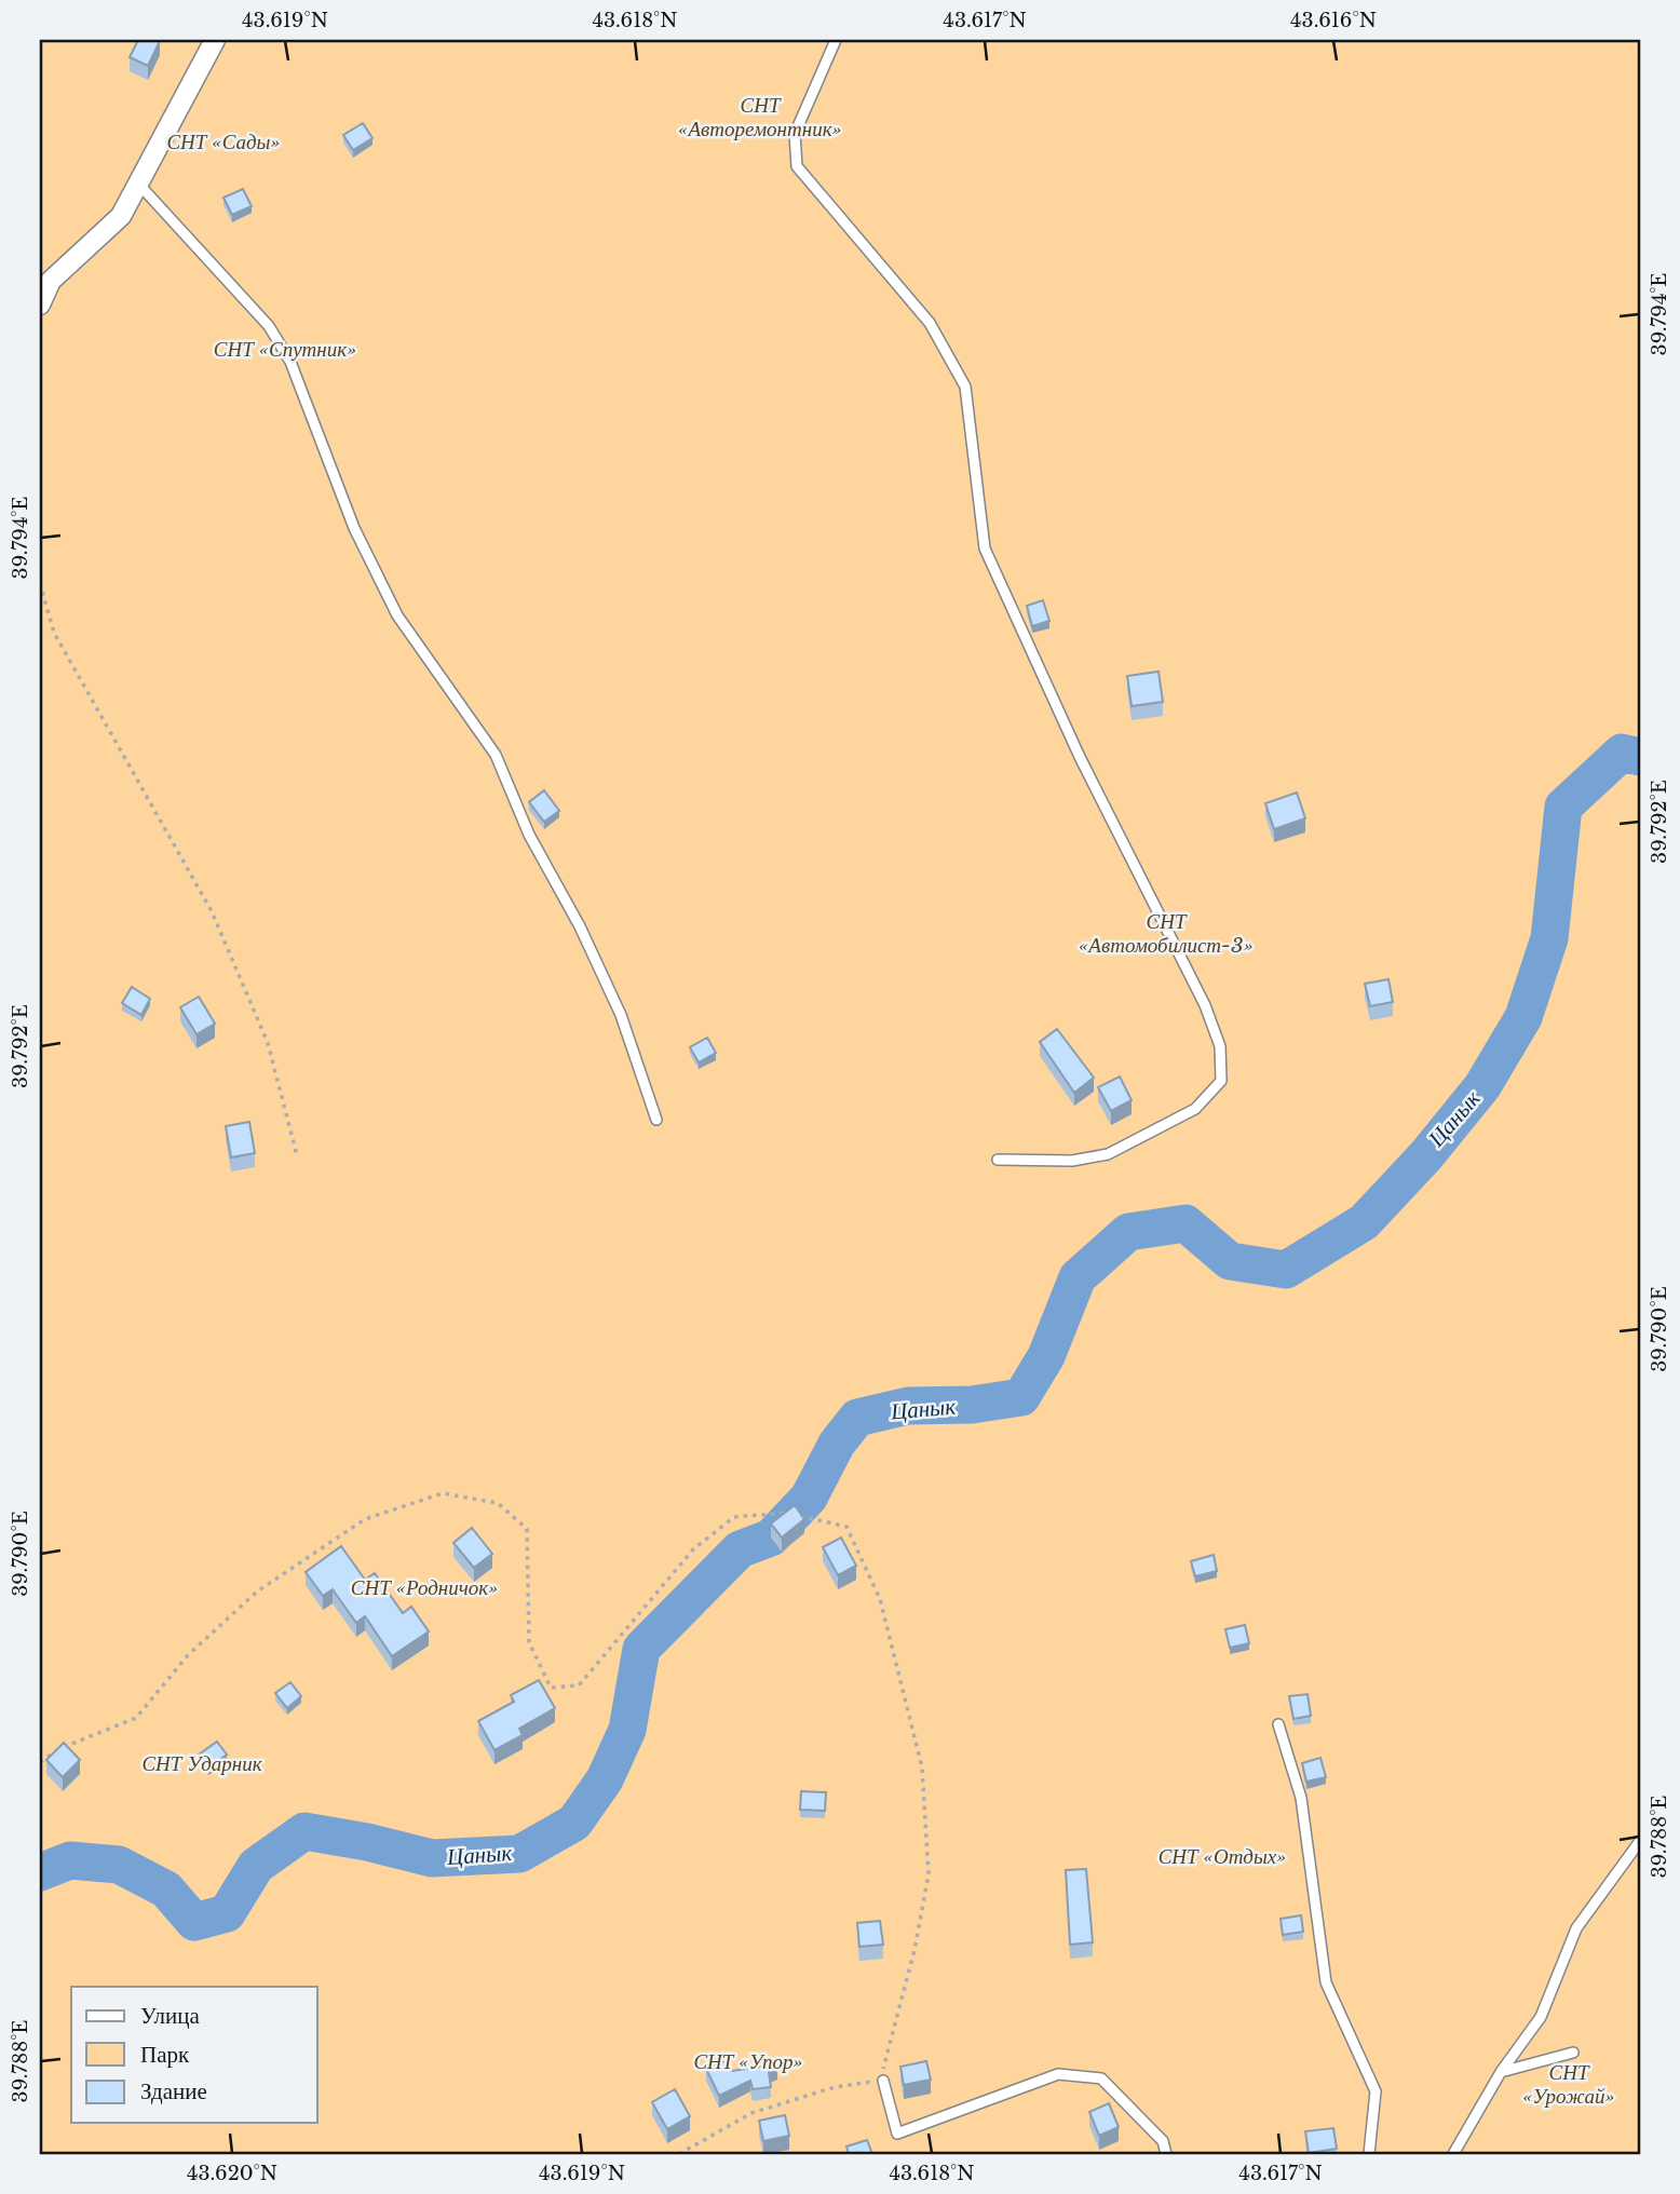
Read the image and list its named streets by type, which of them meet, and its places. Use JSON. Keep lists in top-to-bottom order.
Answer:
{
  "water": ["Цанык"],
  "parks": [
    "СНТ «Авторемонтник»",
    "СНТ «Сады»",
    "СНТ «Спутник»",
    "СНТ «Автомобилист-3»",
    "СНТ «Родничок»",
    "СНТ Ударник",
    "СНТ «Отдых»",
    "СНТ «Упор»",
    "СНТ «Урожай»"
  ],
  "legend": ["Улица", "Парк", "Здание"],
  "coordinates": [
    "43.619°N",
    "43.618°N",
    "43.617°N",
    "43.616°N",
    "39.794°E",
    "39.792°E",
    "39.790°E",
    "39.788°E",
    "43.620°N"
  ]
}
